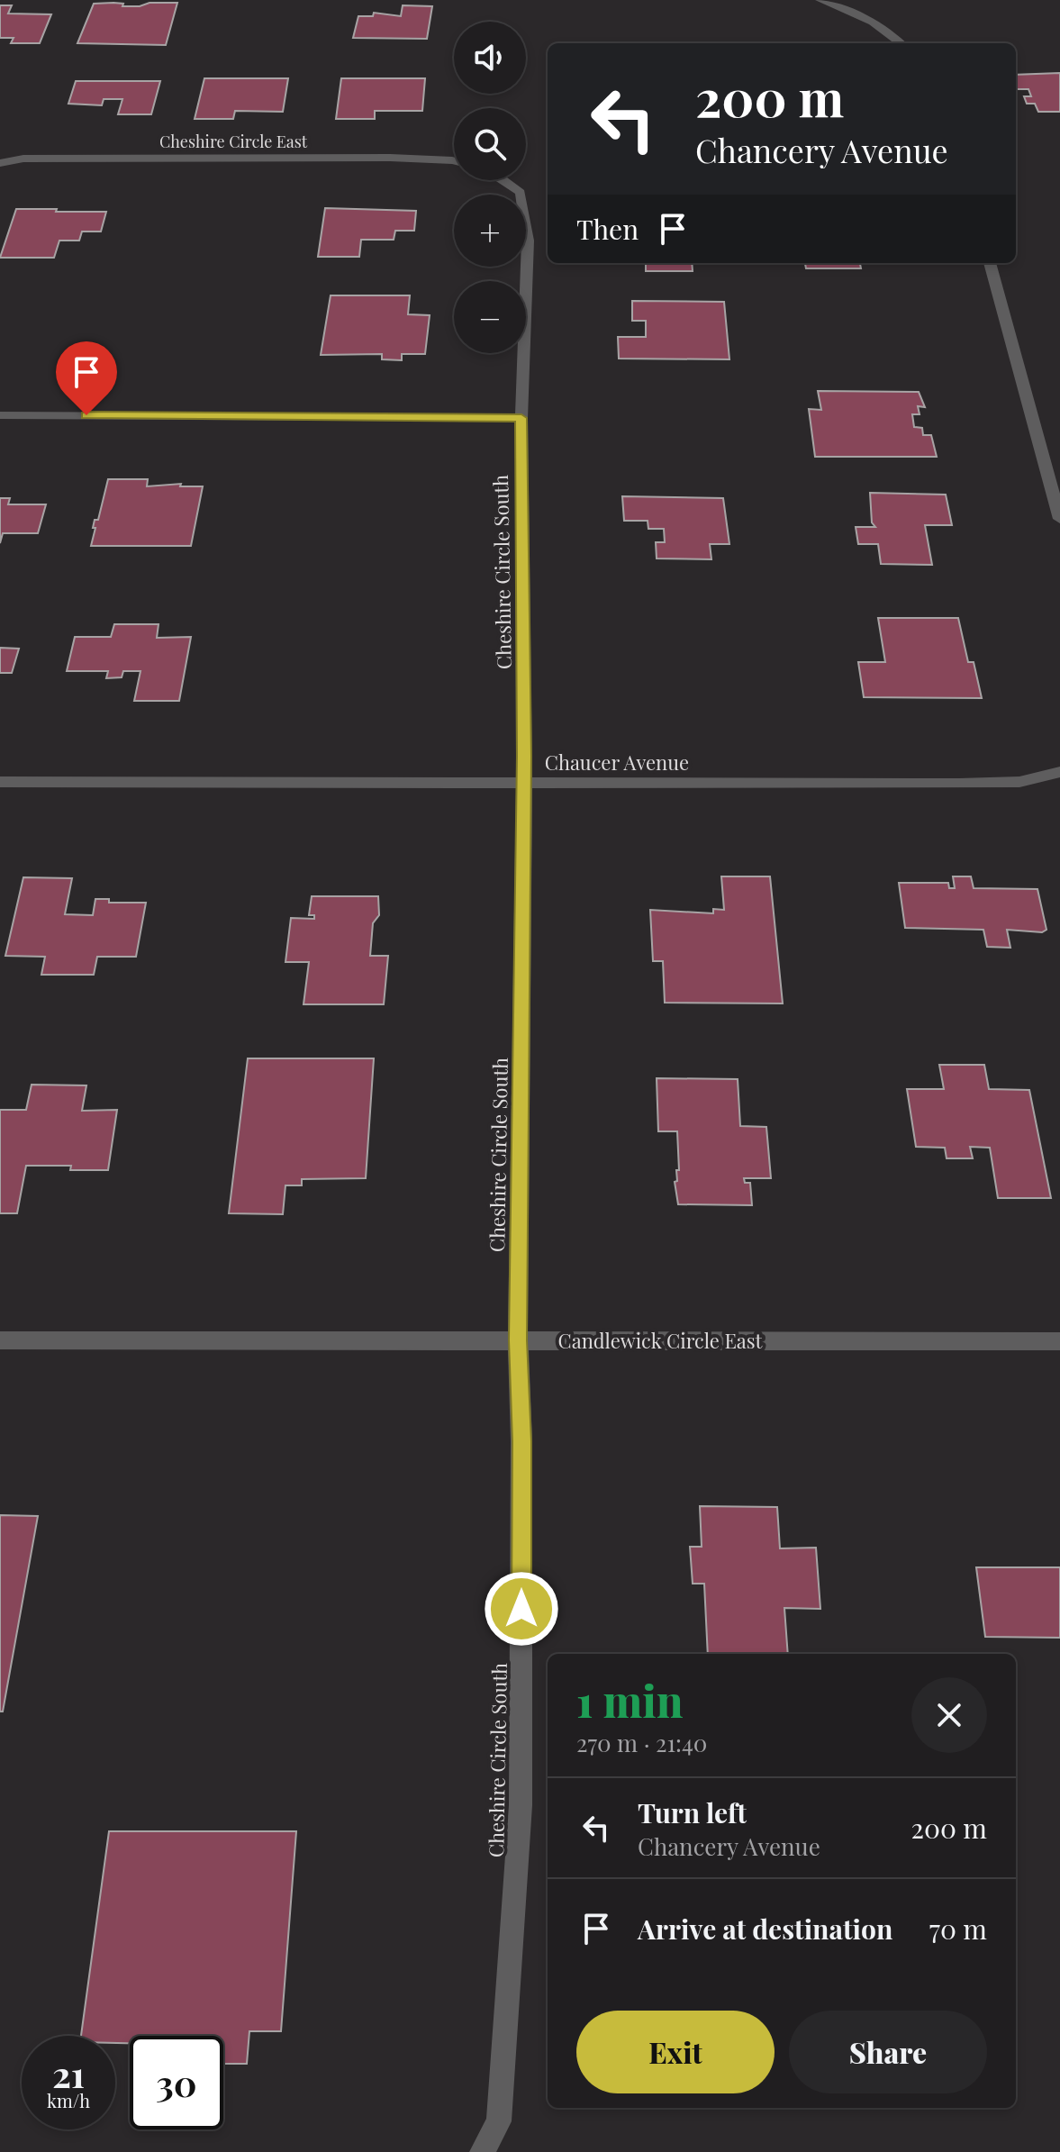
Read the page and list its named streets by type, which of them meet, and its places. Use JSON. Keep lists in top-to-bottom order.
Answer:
{
  "streets": {
    "street": [
      "Cheshire Circle East",
      "Cheshire Circle South",
      "Chaucer Avenue",
      "Candlewick Circle East"
    ]
  },
  "crossings": [
    ["Cheshire Circle South", "Chaucer Avenue"],
    ["Cheshire Circle South", "Candlewick Circle East"]
  ],
  "page": {
    "map_buttons": ["+", "−"],
    "turn": ["200 m", "Chancery Avenue"],
    "then": "Then",
    "heading": ["1 min", "270 m · 21:40"],
    "list": [
      {
        "name": "Turn left",
        "note": "Chancery Avenue",
        "value": "200 m"
      },
      {
        "name": "Arrive at destination",
        "value": "70 m"
      }
    ],
    "buttons": ["Exit", "Share"],
    "speed": "21 km/h",
    "limit": "30"
  }
}
